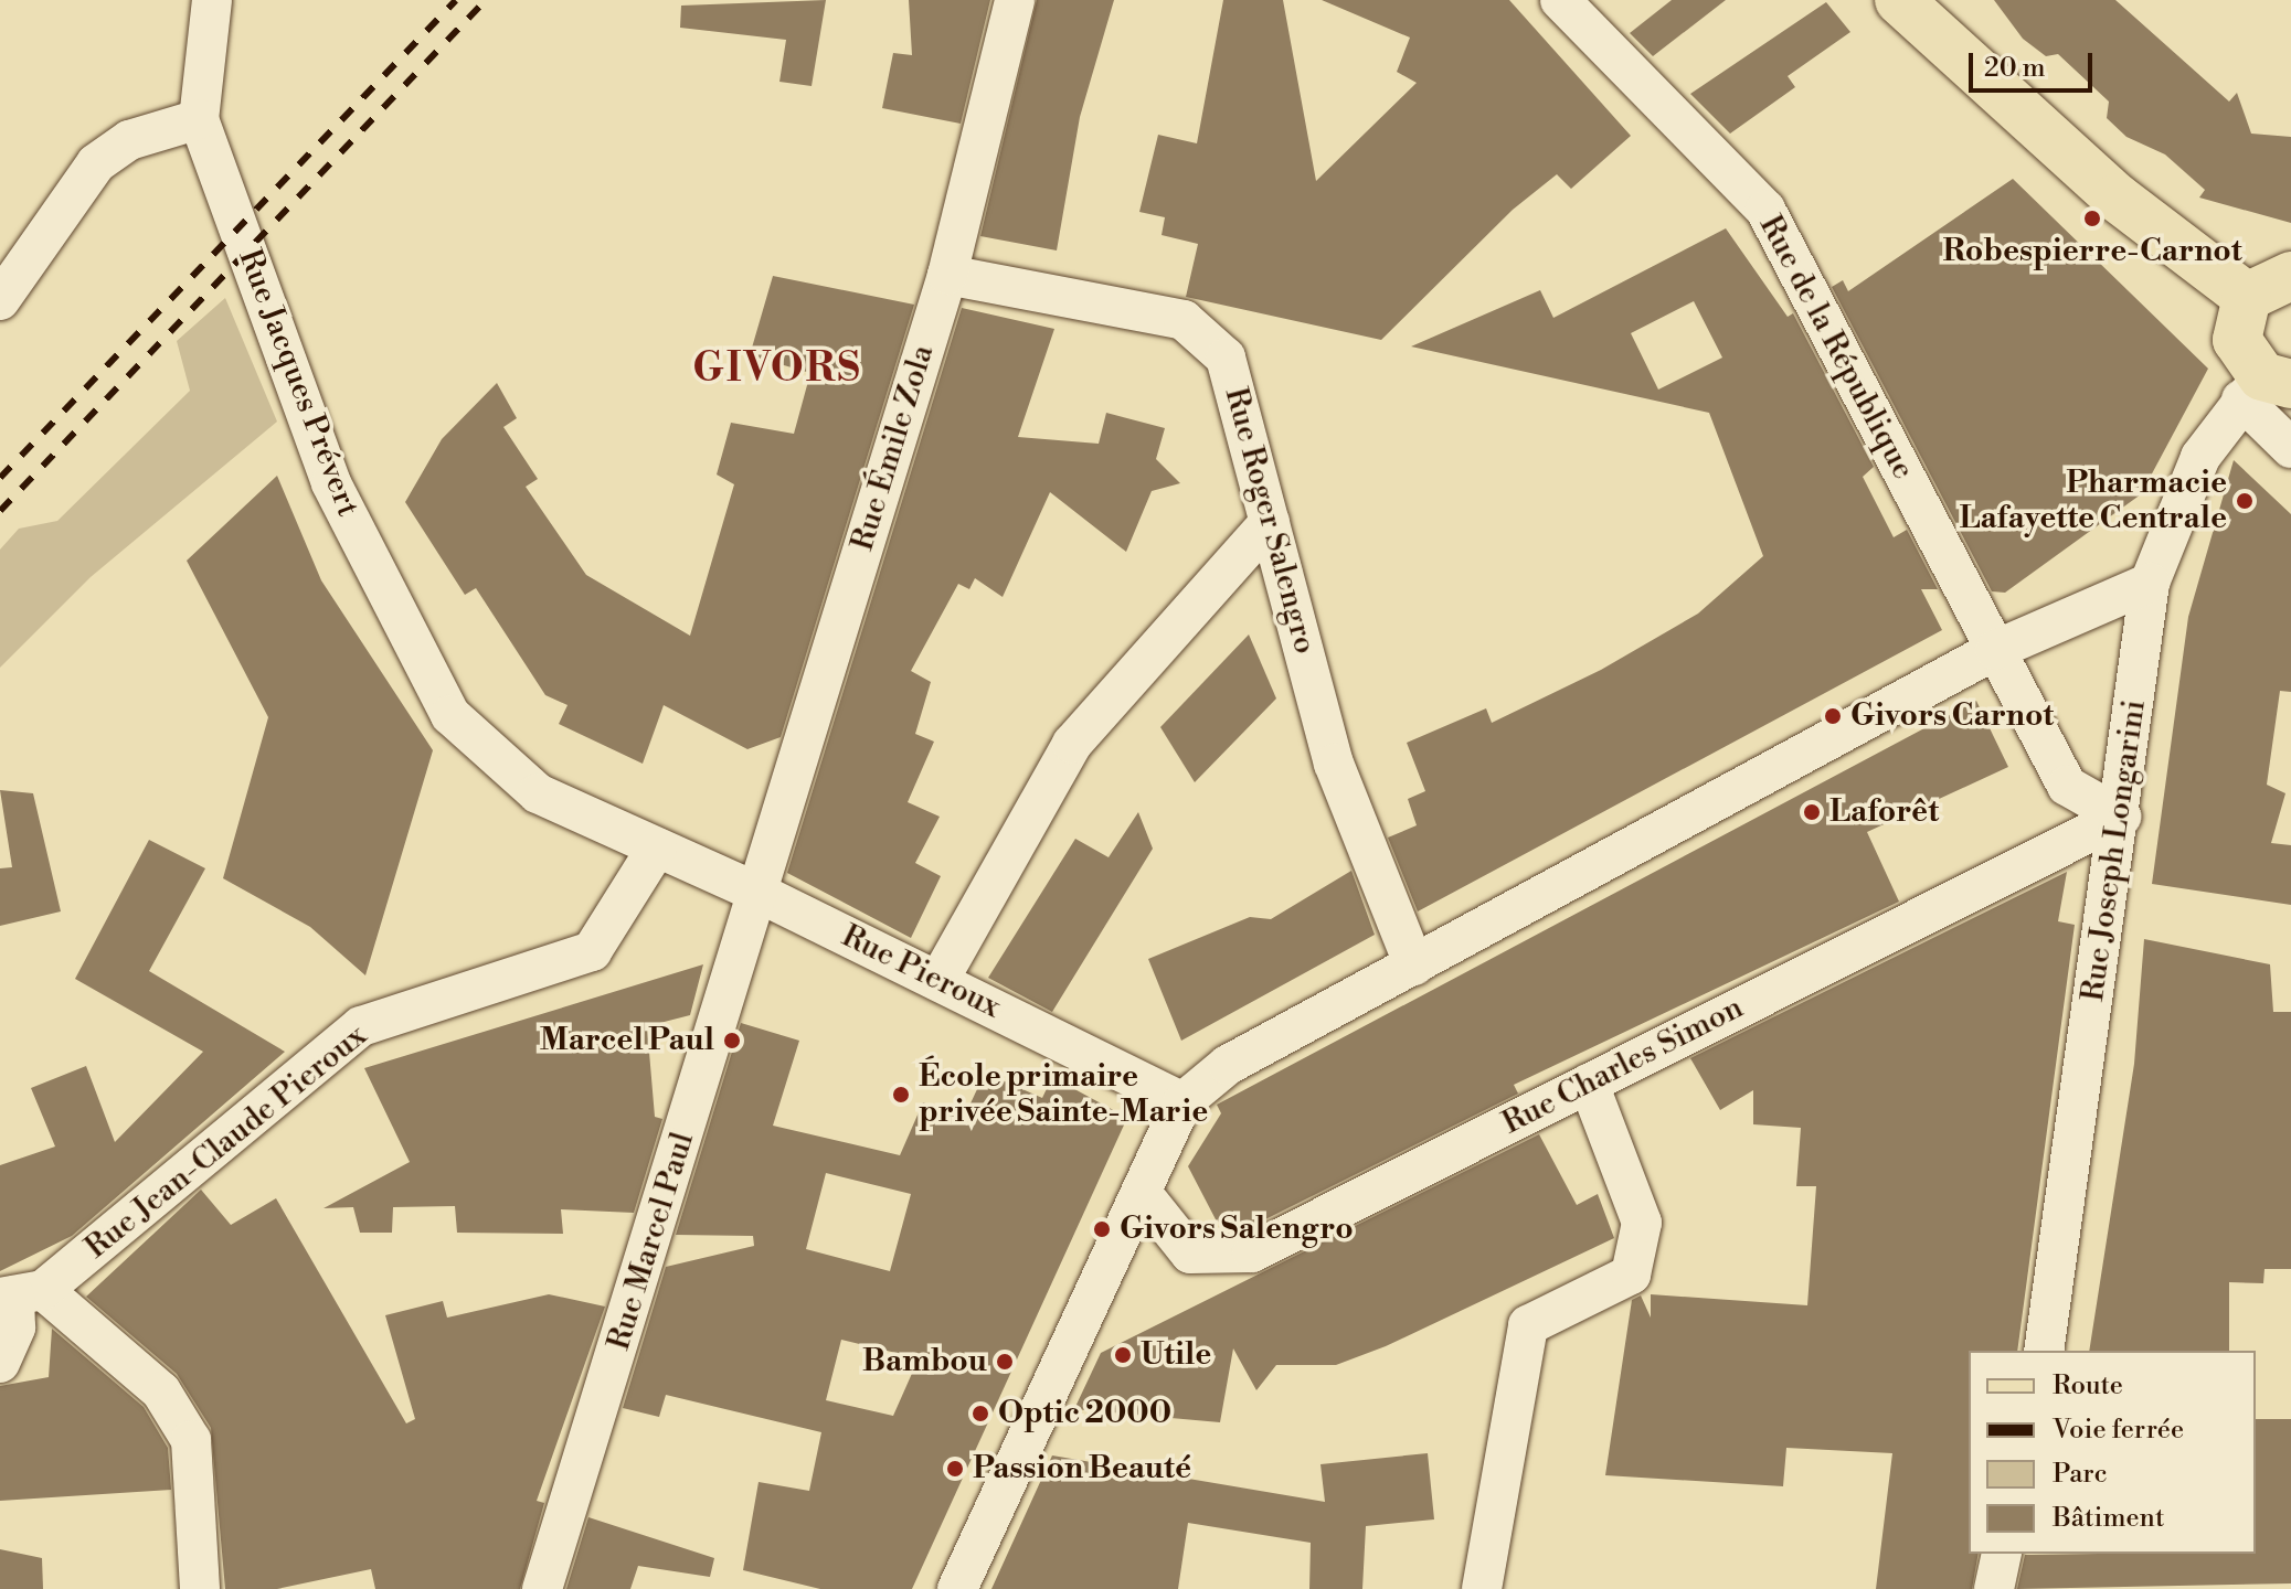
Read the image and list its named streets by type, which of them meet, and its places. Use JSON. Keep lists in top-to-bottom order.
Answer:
{
  "streets": {
    "street": [
      "Rue de la République",
      "Rue Jacques Prévert",
      "Rue Émile Zola",
      "Rue Roger Salengro",
      "Rue Joseph Longarini",
      "Rue Pieroux",
      "Rue Charles Simon",
      "Rue Jean-Claude Pieroux",
      "Rue Marcel Paul"
    ]
  },
  "crossings": [
    ["Rue de la République", "Rue Joseph Longarini"],
    ["Rue de la République", "Rue Charles Simon"],
    ["Rue Jacques Prévert", "Rue Pieroux"],
    ["Rue Jacques Prévert", "Rue Jean-Claude Pieroux"],
    ["Rue Émile Zola", "Rue Roger Salengro"],
    ["Rue Émile Zola", "Rue Pieroux"],
    ["Rue Émile Zola", "Rue Marcel Paul"],
    ["Rue Joseph Longarini", "Rue Charles Simon"],
    ["Rue Pieroux", "Rue Jean-Claude Pieroux"],
    ["Rue Pieroux", "Rue Marcel Paul"]
  ],
  "districts": ["GIVORS"],
  "places": [
    "Robespierre-Carnot",
    "Pharmacie Lafayette Centrale",
    "Givors Carnot",
    "Laforêt",
    "Marcel Paul",
    "École primaire privée Sainte-Marie",
    "Givors Salengro",
    "Utile",
    "Bambou",
    "Optic 2000",
    "Passion Beauté"
  ],
  "legend": [
    "Route",
    "Voie ferrée",
    "Parc",
    "Bâtiment"
  ],
  "scale_bar": "20 m"
}
